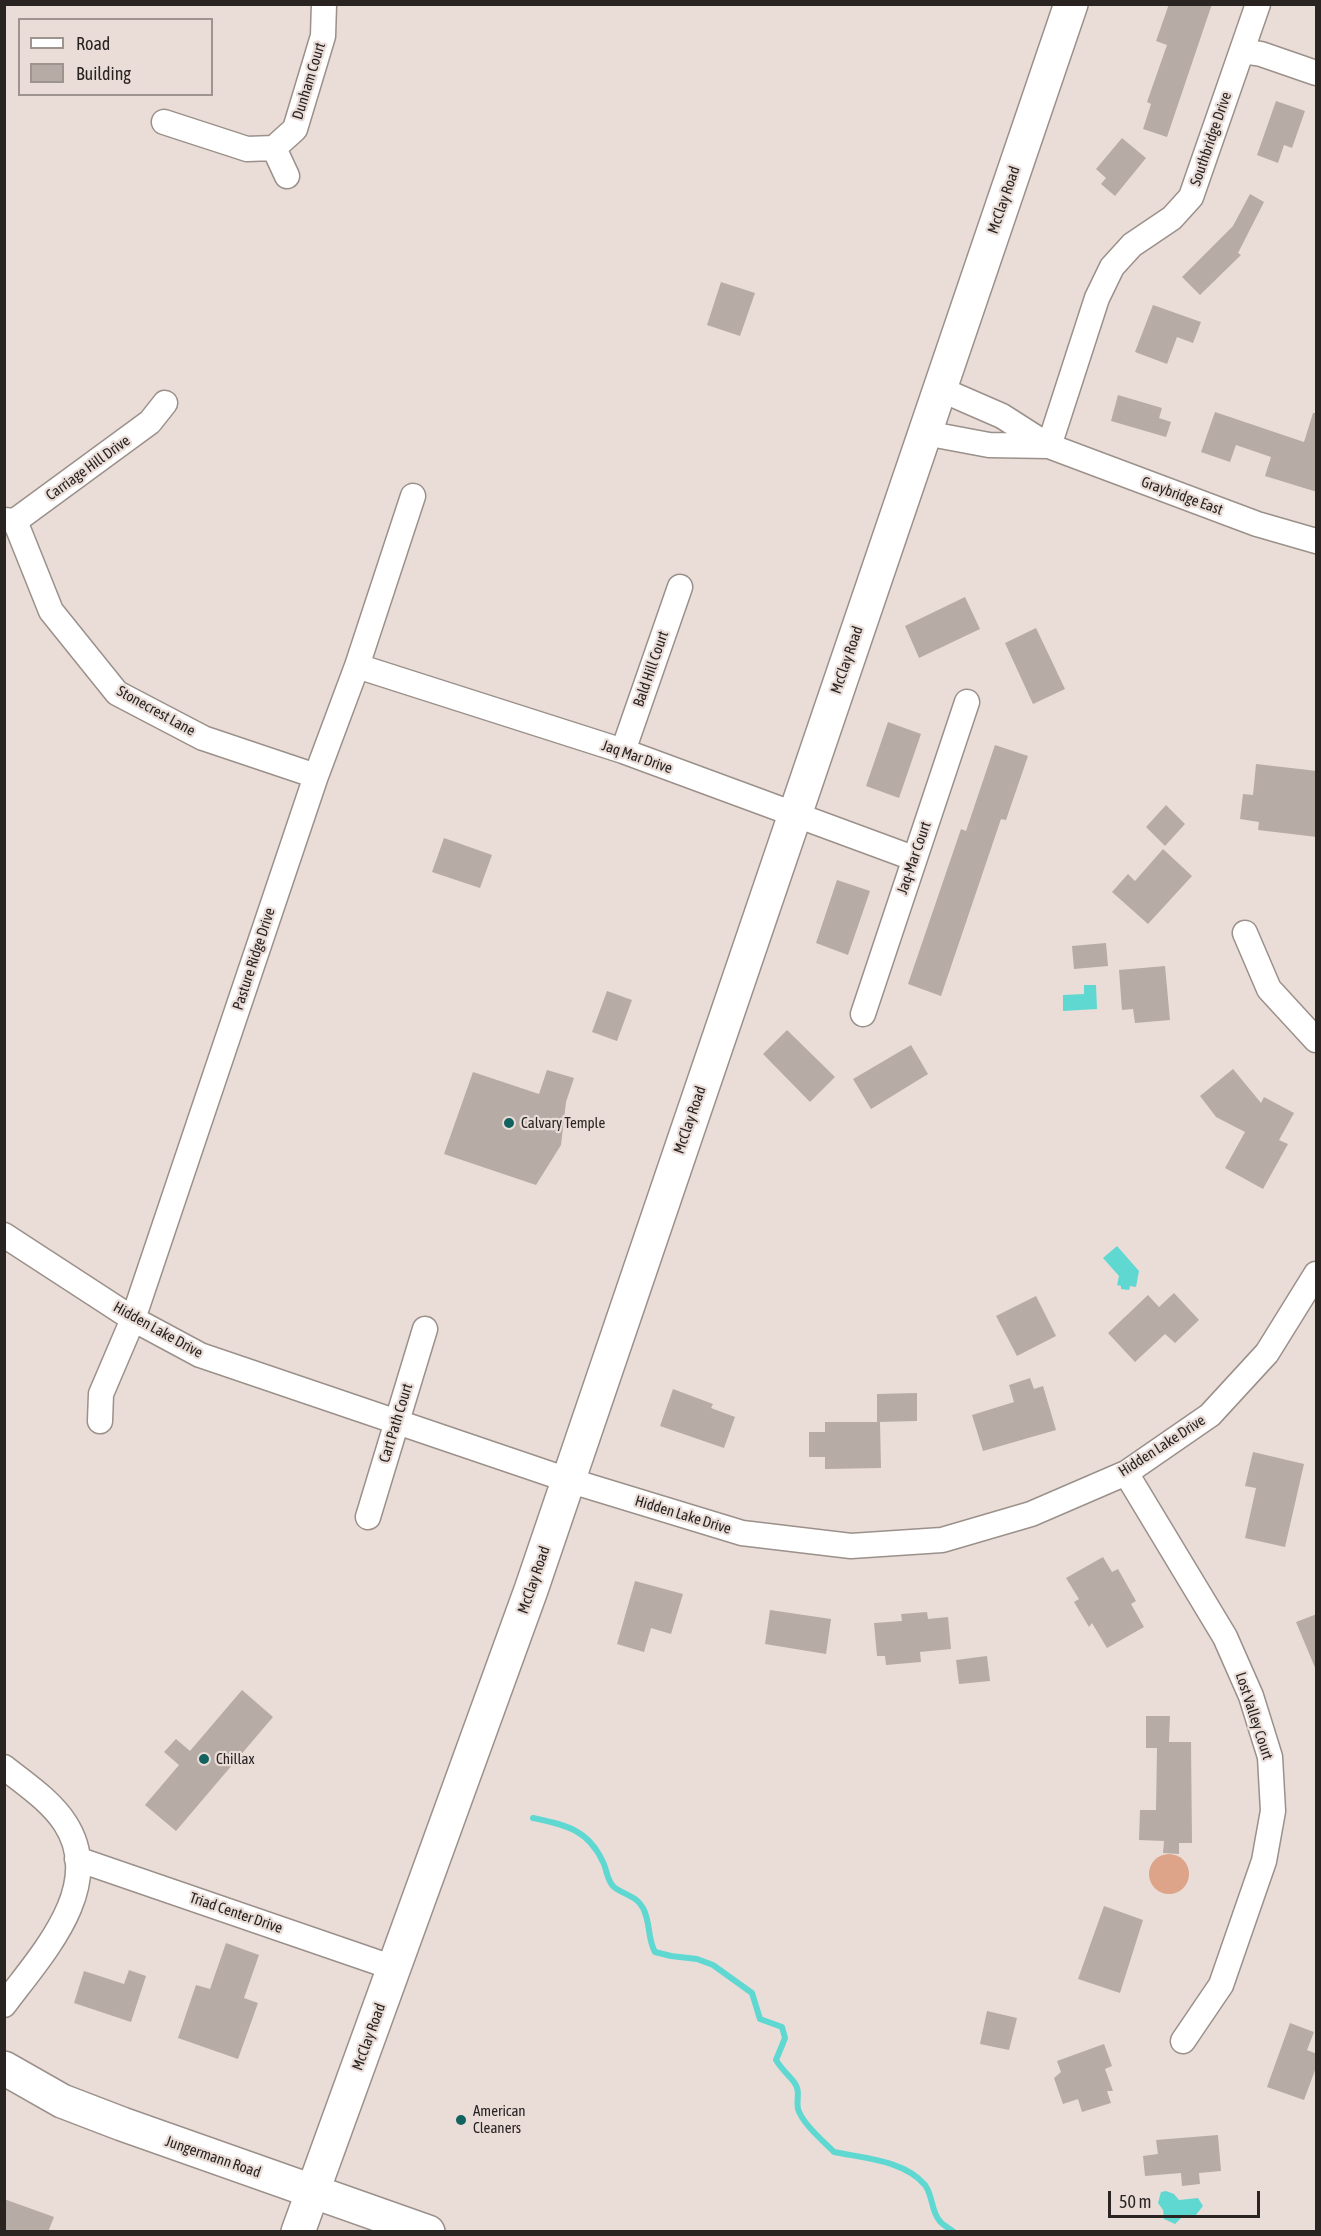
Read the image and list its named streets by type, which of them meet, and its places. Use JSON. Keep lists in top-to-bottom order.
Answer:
{
  "streets": {
    "main road": ["McClay Road", "Jungermann Road"],
    "street": [
      "Dunham Court",
      "Southbridge Drive",
      "Carriage Hill Drive",
      "Graybridge East",
      "Bald Hill Court",
      "Stonecrest Lane",
      "Jaq Mar Drive",
      "Jaq-Mar Court",
      "Pasture Ridge Drive",
      "Hidden Lake Drive",
      "Cart Path Court",
      "Lost Valley Court",
      "Triad Center Drive"
    ]
  },
  "crossings": [
    ["Southbridge Drive", "Graybridge East"],
    ["McClay Road", "Graybridge East"],
    ["McClay Road", "Jaq Mar Drive"],
    ["McClay Road", "Hidden Lake Drive"],
    ["McClay Road", "Triad Center Drive"],
    ["McClay Road", "Jungermann Road"],
    ["Carriage Hill Drive", "Stonecrest Lane"],
    ["Bald Hill Court", "Jaq Mar Drive"],
    ["Stonecrest Lane", "Pasture Ridge Drive"],
    ["Jaq Mar Drive", "Jaq-Mar Court"],
    ["Jaq Mar Drive", "Pasture Ridge Drive"],
    ["Pasture Ridge Drive", "Hidden Lake Drive"],
    ["Hidden Lake Drive", "Cart Path Court"],
    ["Hidden Lake Drive", "Lost Valley Court"]
  ],
  "places": ["Calvary Temple", "Chillax", "American Cleaners"],
  "legend": ["Road", "Building"],
  "scale_bar": "50 m"
}
